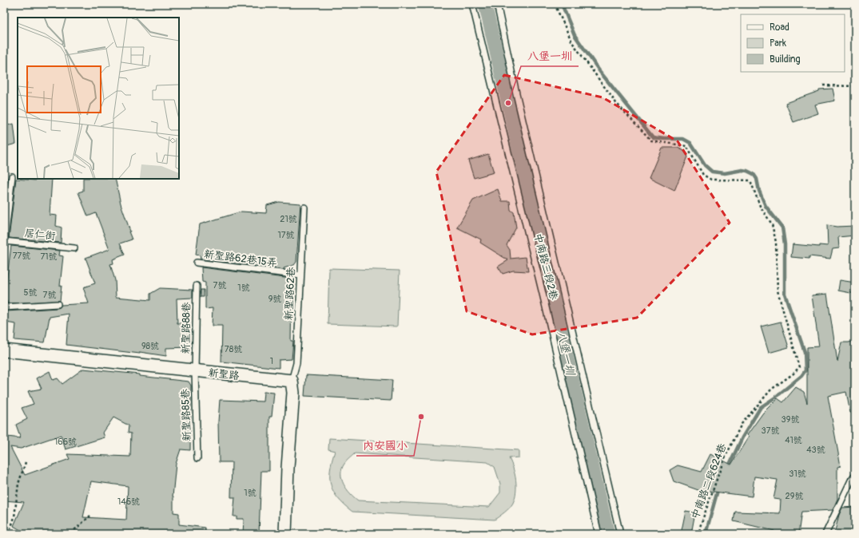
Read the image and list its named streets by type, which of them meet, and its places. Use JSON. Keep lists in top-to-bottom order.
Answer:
{
  "streets": {
    "street": ["新聖路"],
    "lane": [
      "居仁街",
      "新聖路62巷15弄",
      "中南路三段2巷",
      "新聖路62巷",
      "新聖路88巷",
      "新聖路85巷"
    ],
    "path": ["中南路二段624巷"]
  },
  "crossings": [
    ["新聖路62巷15弄", "新聖路62巷"],
    ["新聖路62巷", "新聖路"],
    ["新聖路88巷", "新聖路"],
    ["新聖路88巷", "新聖路85巷"],
    ["新聖路", "新聖路85巷"]
  ],
  "water": ["八堡一圳"],
  "places": ["八堡一圳", "內安國小"],
  "house_numbers": [
    "21號",
    "17號",
    "77號",
    "71號",
    "7號",
    "1號",
    "5號",
    "7號",
    "9號",
    "98號",
    "78號",
    "1",
    "39號",
    "37號",
    "41號",
    "166號",
    "43號",
    "31號",
    "1號",
    "29號",
    "146號"
  ],
  "legend": ["Road", "Park", "Building"]
}
